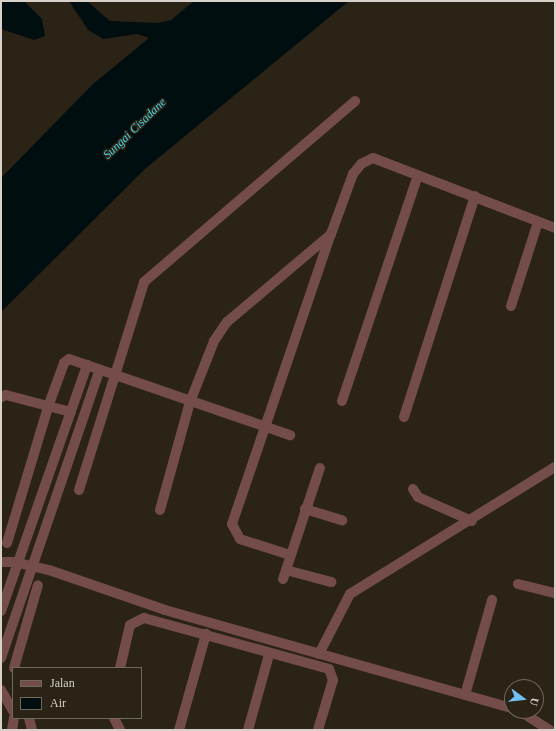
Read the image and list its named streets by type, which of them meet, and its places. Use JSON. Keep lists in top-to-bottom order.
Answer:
{
  "water": ["Sungai Cisadane"],
  "legend": ["Jalan", "Air"],
  "north": "right"
}
